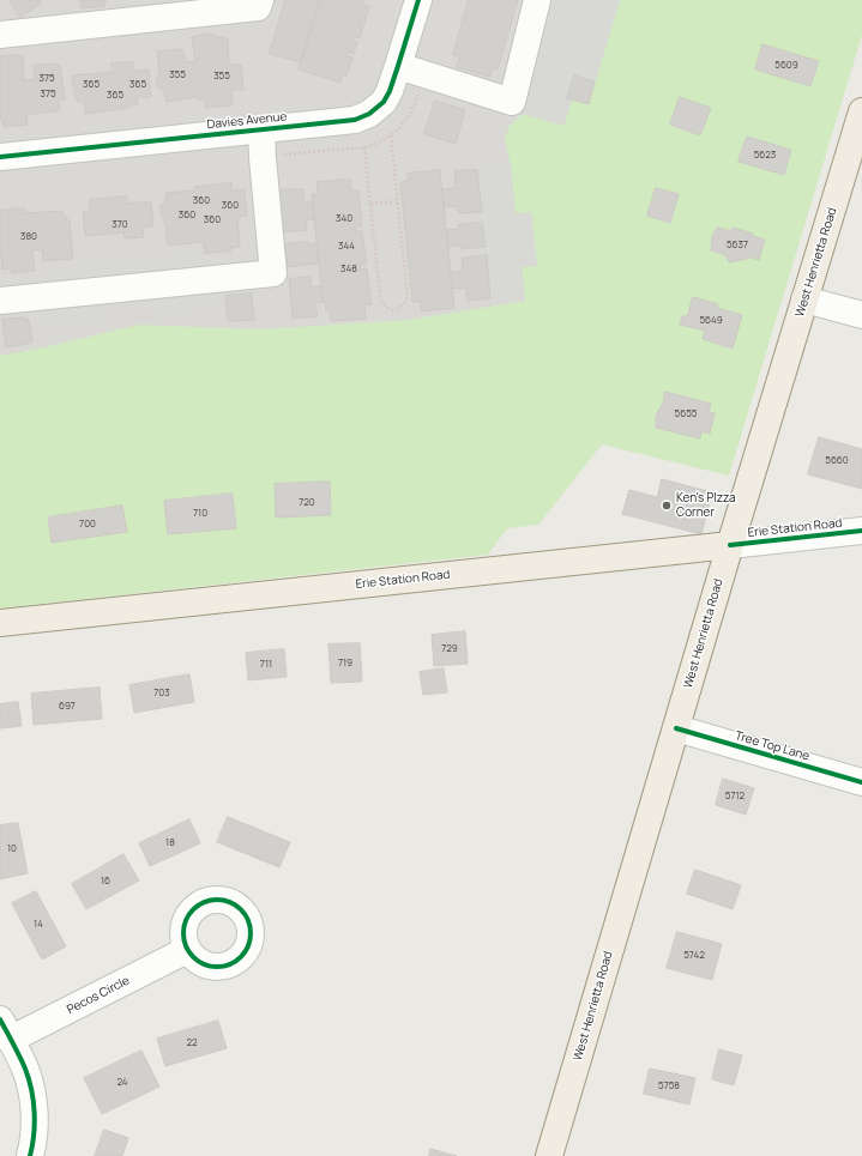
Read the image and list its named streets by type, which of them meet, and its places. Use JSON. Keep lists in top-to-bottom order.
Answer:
{
  "streets": {
    "main road": ["West Henrietta Road", "Erie Station Road"],
    "street": ["Davies Avenue", "Tree Top Lane", "Pecos Circle"]
  },
  "crossings": [
    ["West Henrietta Road", "Erie Station Road"],
    ["West Henrietta Road", "Tree Top Lane"]
  ],
  "places": ["Ken's PIzza Corner"],
  "house_numbers": [
    "5609",
    "355",
    "355",
    "375",
    "365",
    "365",
    "375",
    "365",
    "5623",
    "360",
    "360",
    "360",
    "340",
    "360",
    "370",
    "380",
    "5637",
    "344",
    "348",
    "5649",
    "5655",
    "5660",
    "720",
    "710",
    "700",
    "729",
    "719",
    "711",
    "703",
    "697",
    "5712",
    "18",
    "10",
    "16",
    "14",
    "5742",
    "22",
    "24",
    "5758"
  ]
}
